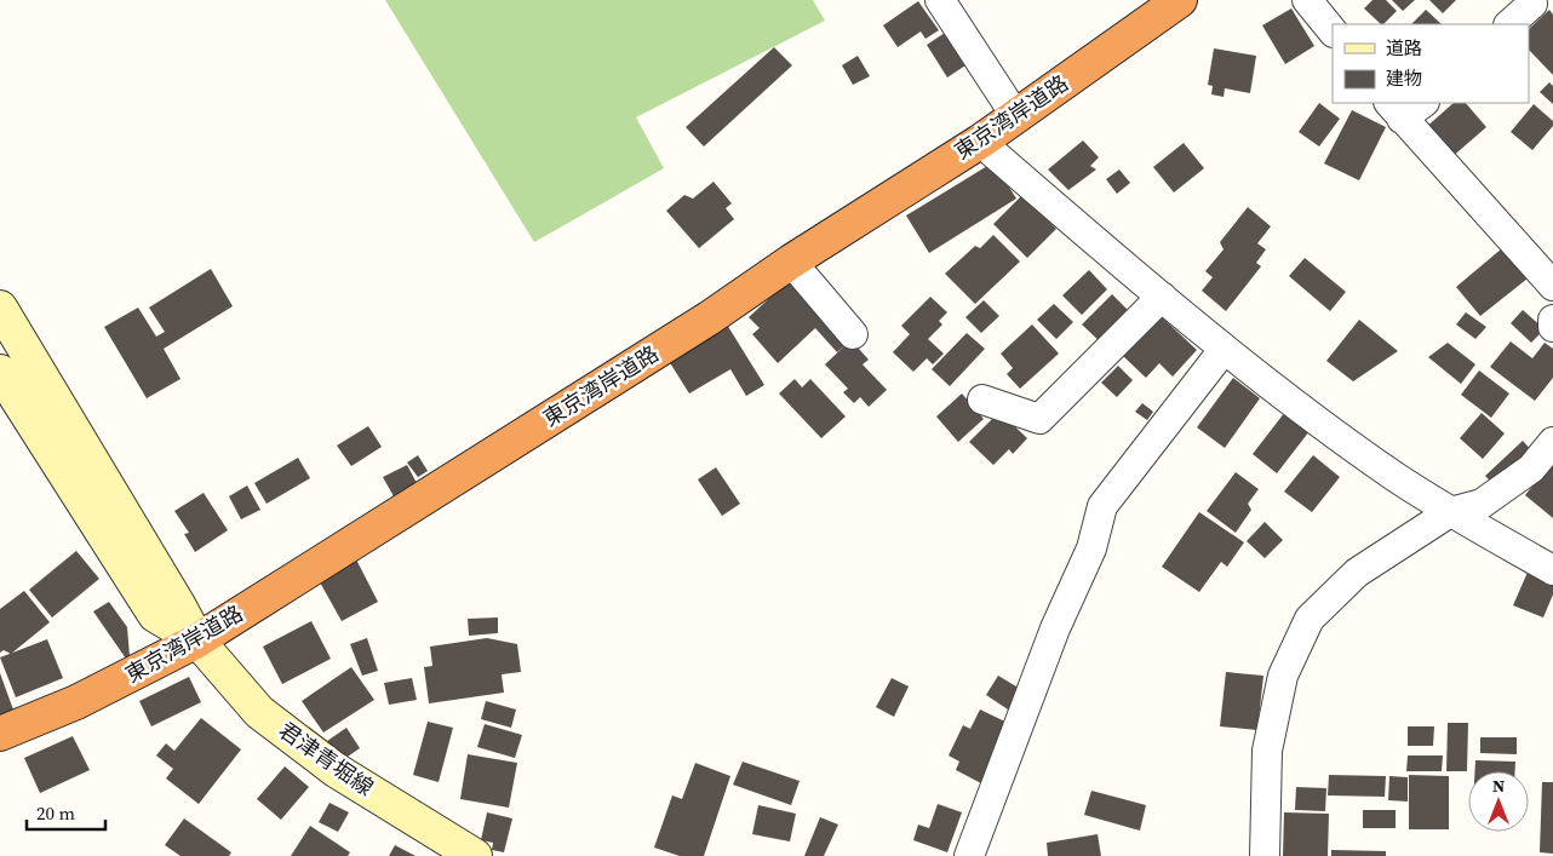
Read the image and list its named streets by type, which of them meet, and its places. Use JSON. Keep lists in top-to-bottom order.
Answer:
{
  "streets": {
    "highway": ["東京湾岸道路"],
    "street": ["君津青堀線"]
  },
  "crossings": [
    ["東京湾岸道路", "君津青堀線"]
  ],
  "legend": ["道路", "建物"],
  "scale_bar": "20 m",
  "north": "top"
}
